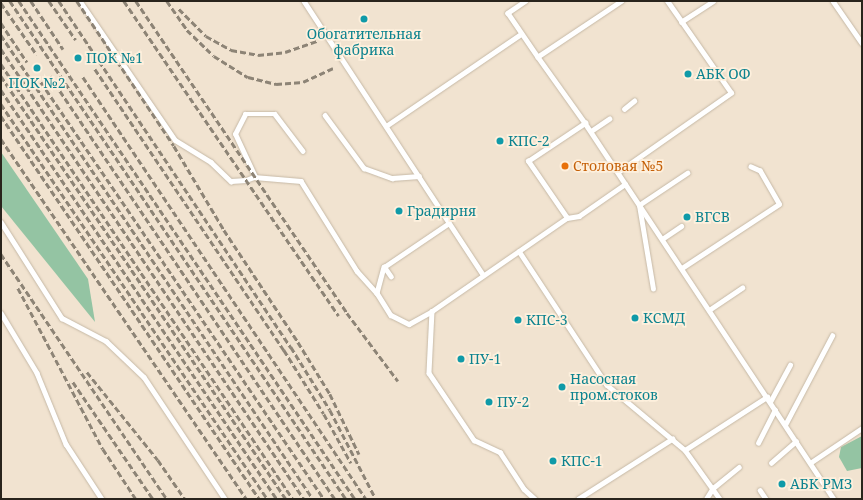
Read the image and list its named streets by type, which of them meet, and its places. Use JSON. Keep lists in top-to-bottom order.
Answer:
{
  "places": [
    "Обогатительная фабрика",
    "ПОК №1",
    "ПОК №2",
    "АБК ОФ",
    "КПС-2",
    "Столовая №5",
    "Градирня",
    "ВГСВ",
    "КСМД",
    "КПС-3",
    "ПУ-1",
    "Насосная пром.стоков",
    "ПУ-2",
    "КПС-1",
    "АБК РМЗ"
  ]
}
